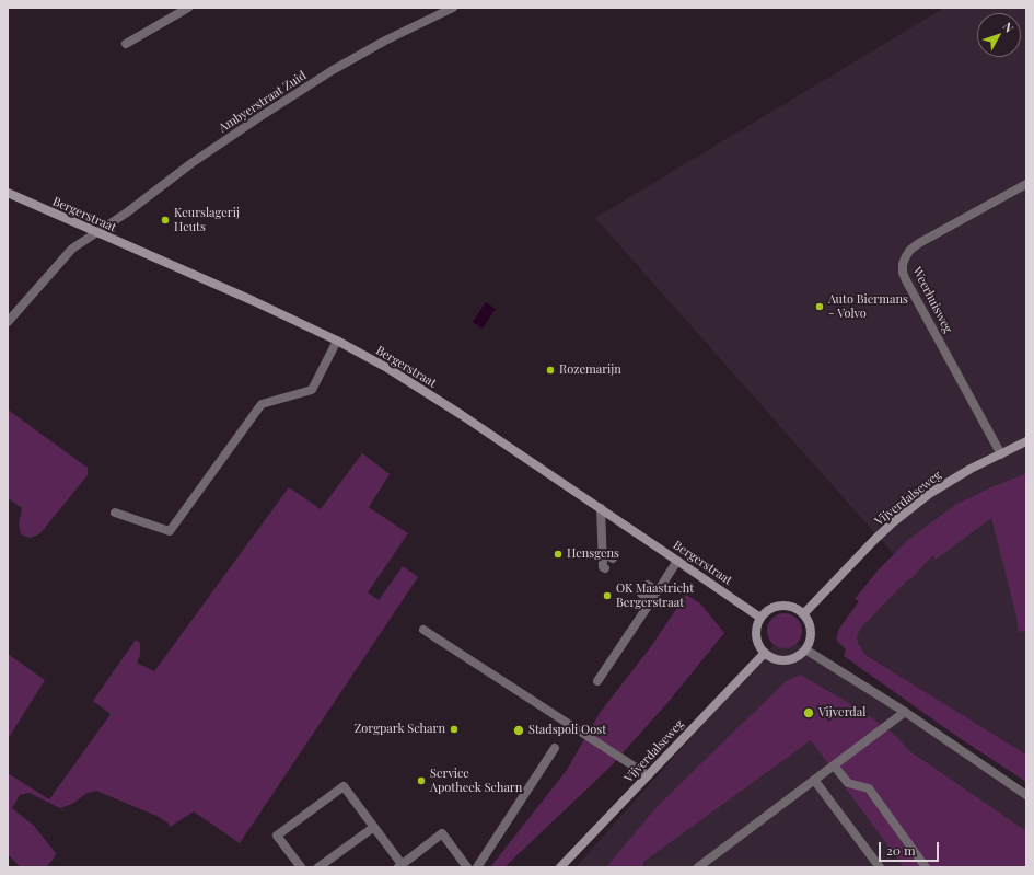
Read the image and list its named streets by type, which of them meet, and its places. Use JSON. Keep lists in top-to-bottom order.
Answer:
{
  "streets": {
    "street": [
      "Ambyerstraat Zuid",
      "Bergerstraat",
      "Weerhuisweg",
      "Vijverdalseweg"
    ]
  },
  "crossings": [
    ["Ambyerstraat Zuid", "Bergerstraat"],
    ["Bergerstraat", "Vijverdalseweg"],
    ["Weerhuisweg", "Vijverdalseweg"]
  ],
  "places": [
    "Keurslagerij Heuts",
    "Auto Biermans - Volvo",
    "Rozemarijn",
    "Hensgens",
    "OK Maastricht Bergerstraat",
    "Vijverdal",
    "Zorgpark Scharn",
    "Stadspoli Oost",
    "Service Apotheek Scharn"
  ],
  "scale_bar": "20 m",
  "north": "top right"
}
